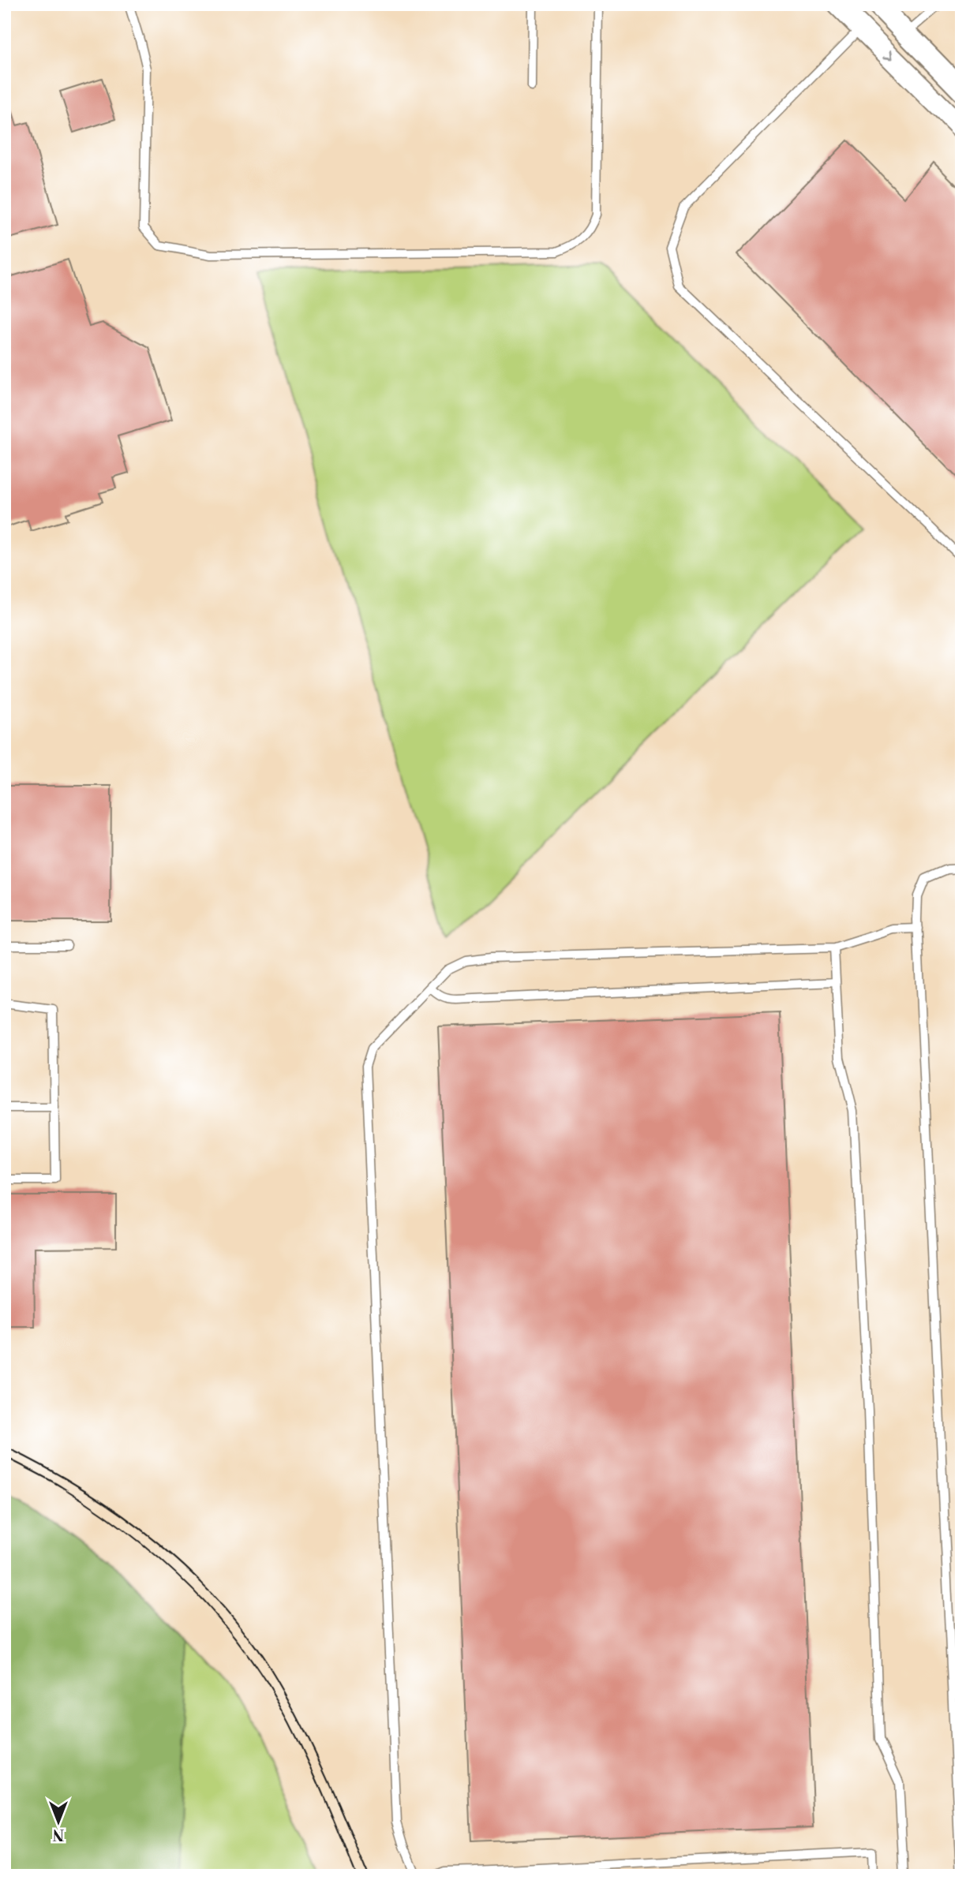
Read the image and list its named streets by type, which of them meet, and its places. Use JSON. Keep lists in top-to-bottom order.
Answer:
{
  "north": "bottom"
}
